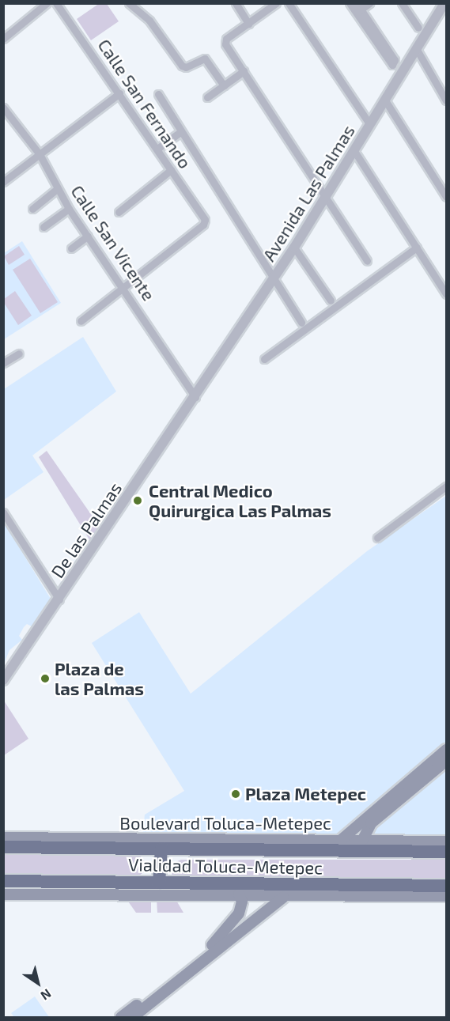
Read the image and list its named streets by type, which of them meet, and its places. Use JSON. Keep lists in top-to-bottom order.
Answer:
{
  "streets": {
    "highway": ["Vialidad Toluca-Metepec"],
    "main road": ["Boulevard Toluca-Metepec"],
    "street": [
      "Calle San Fernando",
      "Avenida Las Palmas",
      "Calle San Vicente",
      "De las Palmas"
    ]
  },
  "crossings": [
    ["Calle San Fernando", "Calle San Vicente"],
    ["Avenida Las Palmas", "Calle San Vicente"],
    ["Avenida Las Palmas", "De las Palmas"],
    ["Calle San Vicente", "De las Palmas"],
    ["Boulevard Toluca-Metepec", "Vialidad Toluca-Metepec"]
  ],
  "places": ["Central Medico Quirurgica Las Palmas", "Plaza de las Palmas", "Plaza Metepec"],
  "north": "bottom right"
}
